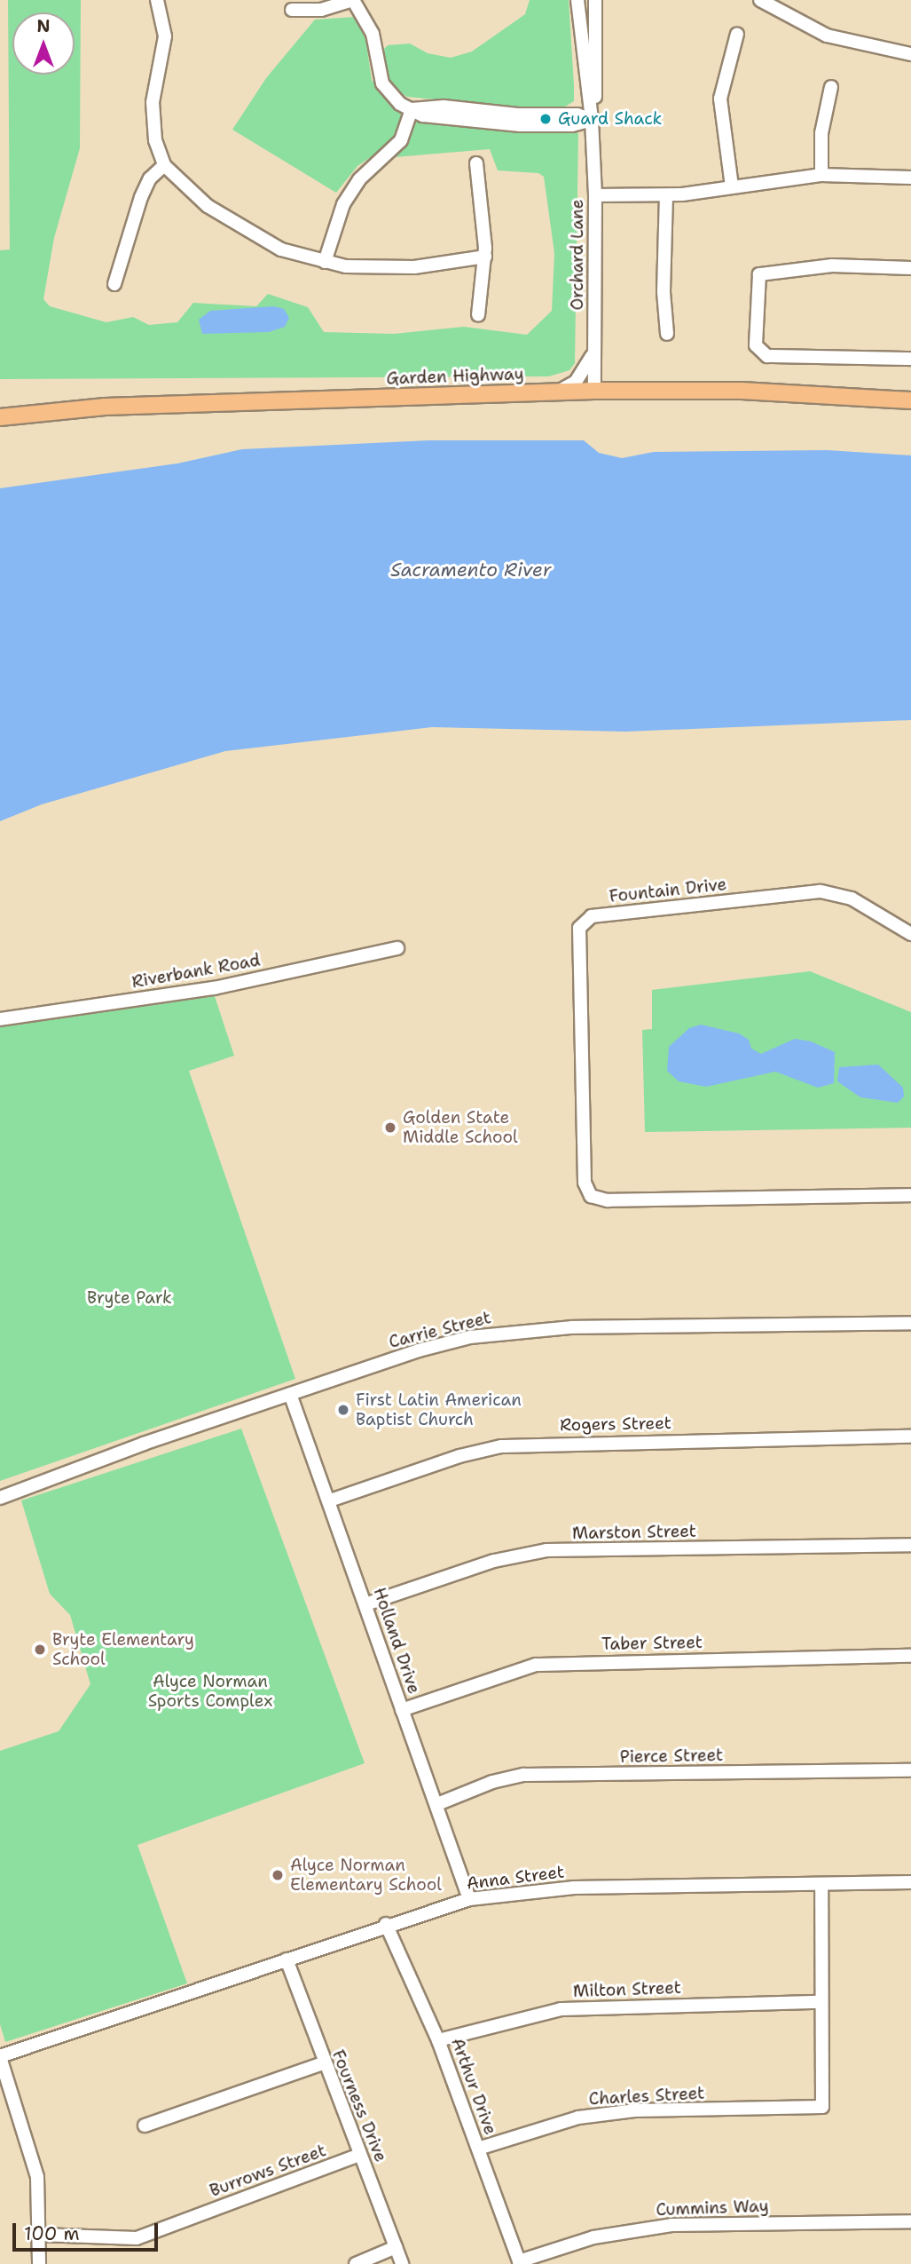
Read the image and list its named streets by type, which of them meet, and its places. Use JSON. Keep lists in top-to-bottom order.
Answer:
{
  "streets": {
    "main road": ["Garden Highway"],
    "street": [
      "Orchard Lane",
      "Fountain Drive",
      "Riverbank Road",
      "Carrie Street",
      "Rogers Street",
      "Marston Street",
      "Holland Drive",
      "Taber Street",
      "Pierce Street",
      "Anna Street",
      "Milton Street",
      "Arthur Drive",
      "Charles Street",
      "Fourness Drive",
      "Burrows Street",
      "Cummins Way"
    ]
  },
  "crossings": [
    ["Orchard Lane", "Garden Highway"],
    ["Carrie Street", "Holland Drive"],
    ["Rogers Street", "Holland Drive"],
    ["Marston Street", "Holland Drive"],
    ["Holland Drive", "Taber Street"],
    ["Holland Drive", "Pierce Street"],
    ["Holland Drive", "Anna Street"],
    ["Anna Street", "Arthur Drive"],
    ["Anna Street", "Fourness Drive"],
    ["Milton Street", "Arthur Drive"],
    ["Milton Street", "Charles Street"],
    ["Arthur Drive", "Charles Street"],
    ["Arthur Drive", "Cummins Way"],
    ["Fourness Drive", "Burrows Street"]
  ],
  "water": ["Sacramento River"],
  "parks": ["Bryte Park", "Alyce Norman Sports Complex"],
  "places": [
    "Guard Shack",
    "Golden State Middle School",
    "First Latin American Baptist Church",
    "Bryte Elementary School",
    "Alyce Norman Elementary School"
  ],
  "scale_bar": "100 m",
  "north": "top"
}
